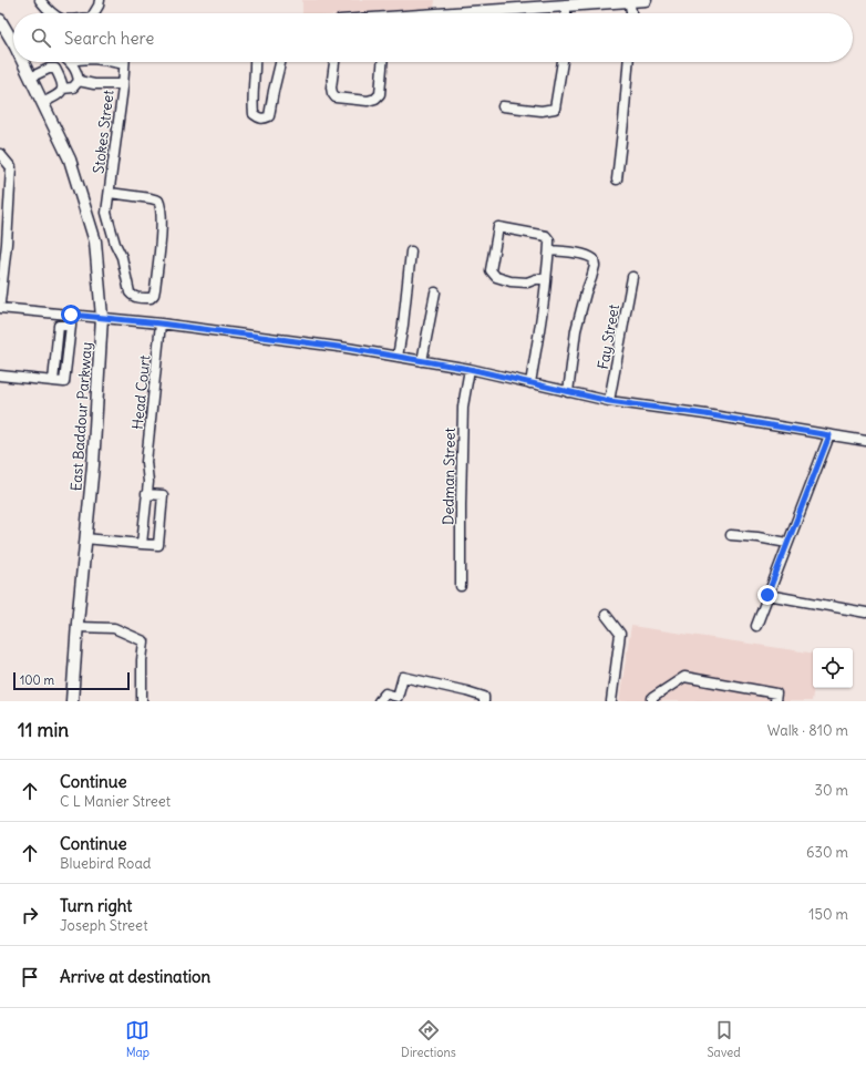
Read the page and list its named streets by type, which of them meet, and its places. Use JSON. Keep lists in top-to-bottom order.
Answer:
{
  "streets": {
    "main road": ["East Baddour Parkway"],
    "street": [
      "Stokes Street",
      "Fay Street",
      "Head Court",
      "Dedman Street"
    ]
  },
  "scale_bar": "100 m",
  "page": {
    "search": "Search here",
    "scale": "100 m",
    "heading": ["11 min", "Walk · 810 m"],
    "list": [
      ["Continue", "C L Manier Street", "30 m"],
      ["Continue", "Bluebird Road", "630 m"],
      ["Turn right", "Joseph Street", "150 m"],
      "Arrive at destination"
    ],
    "nav": ["Map", "Directions", "Saved"]
  }
}
